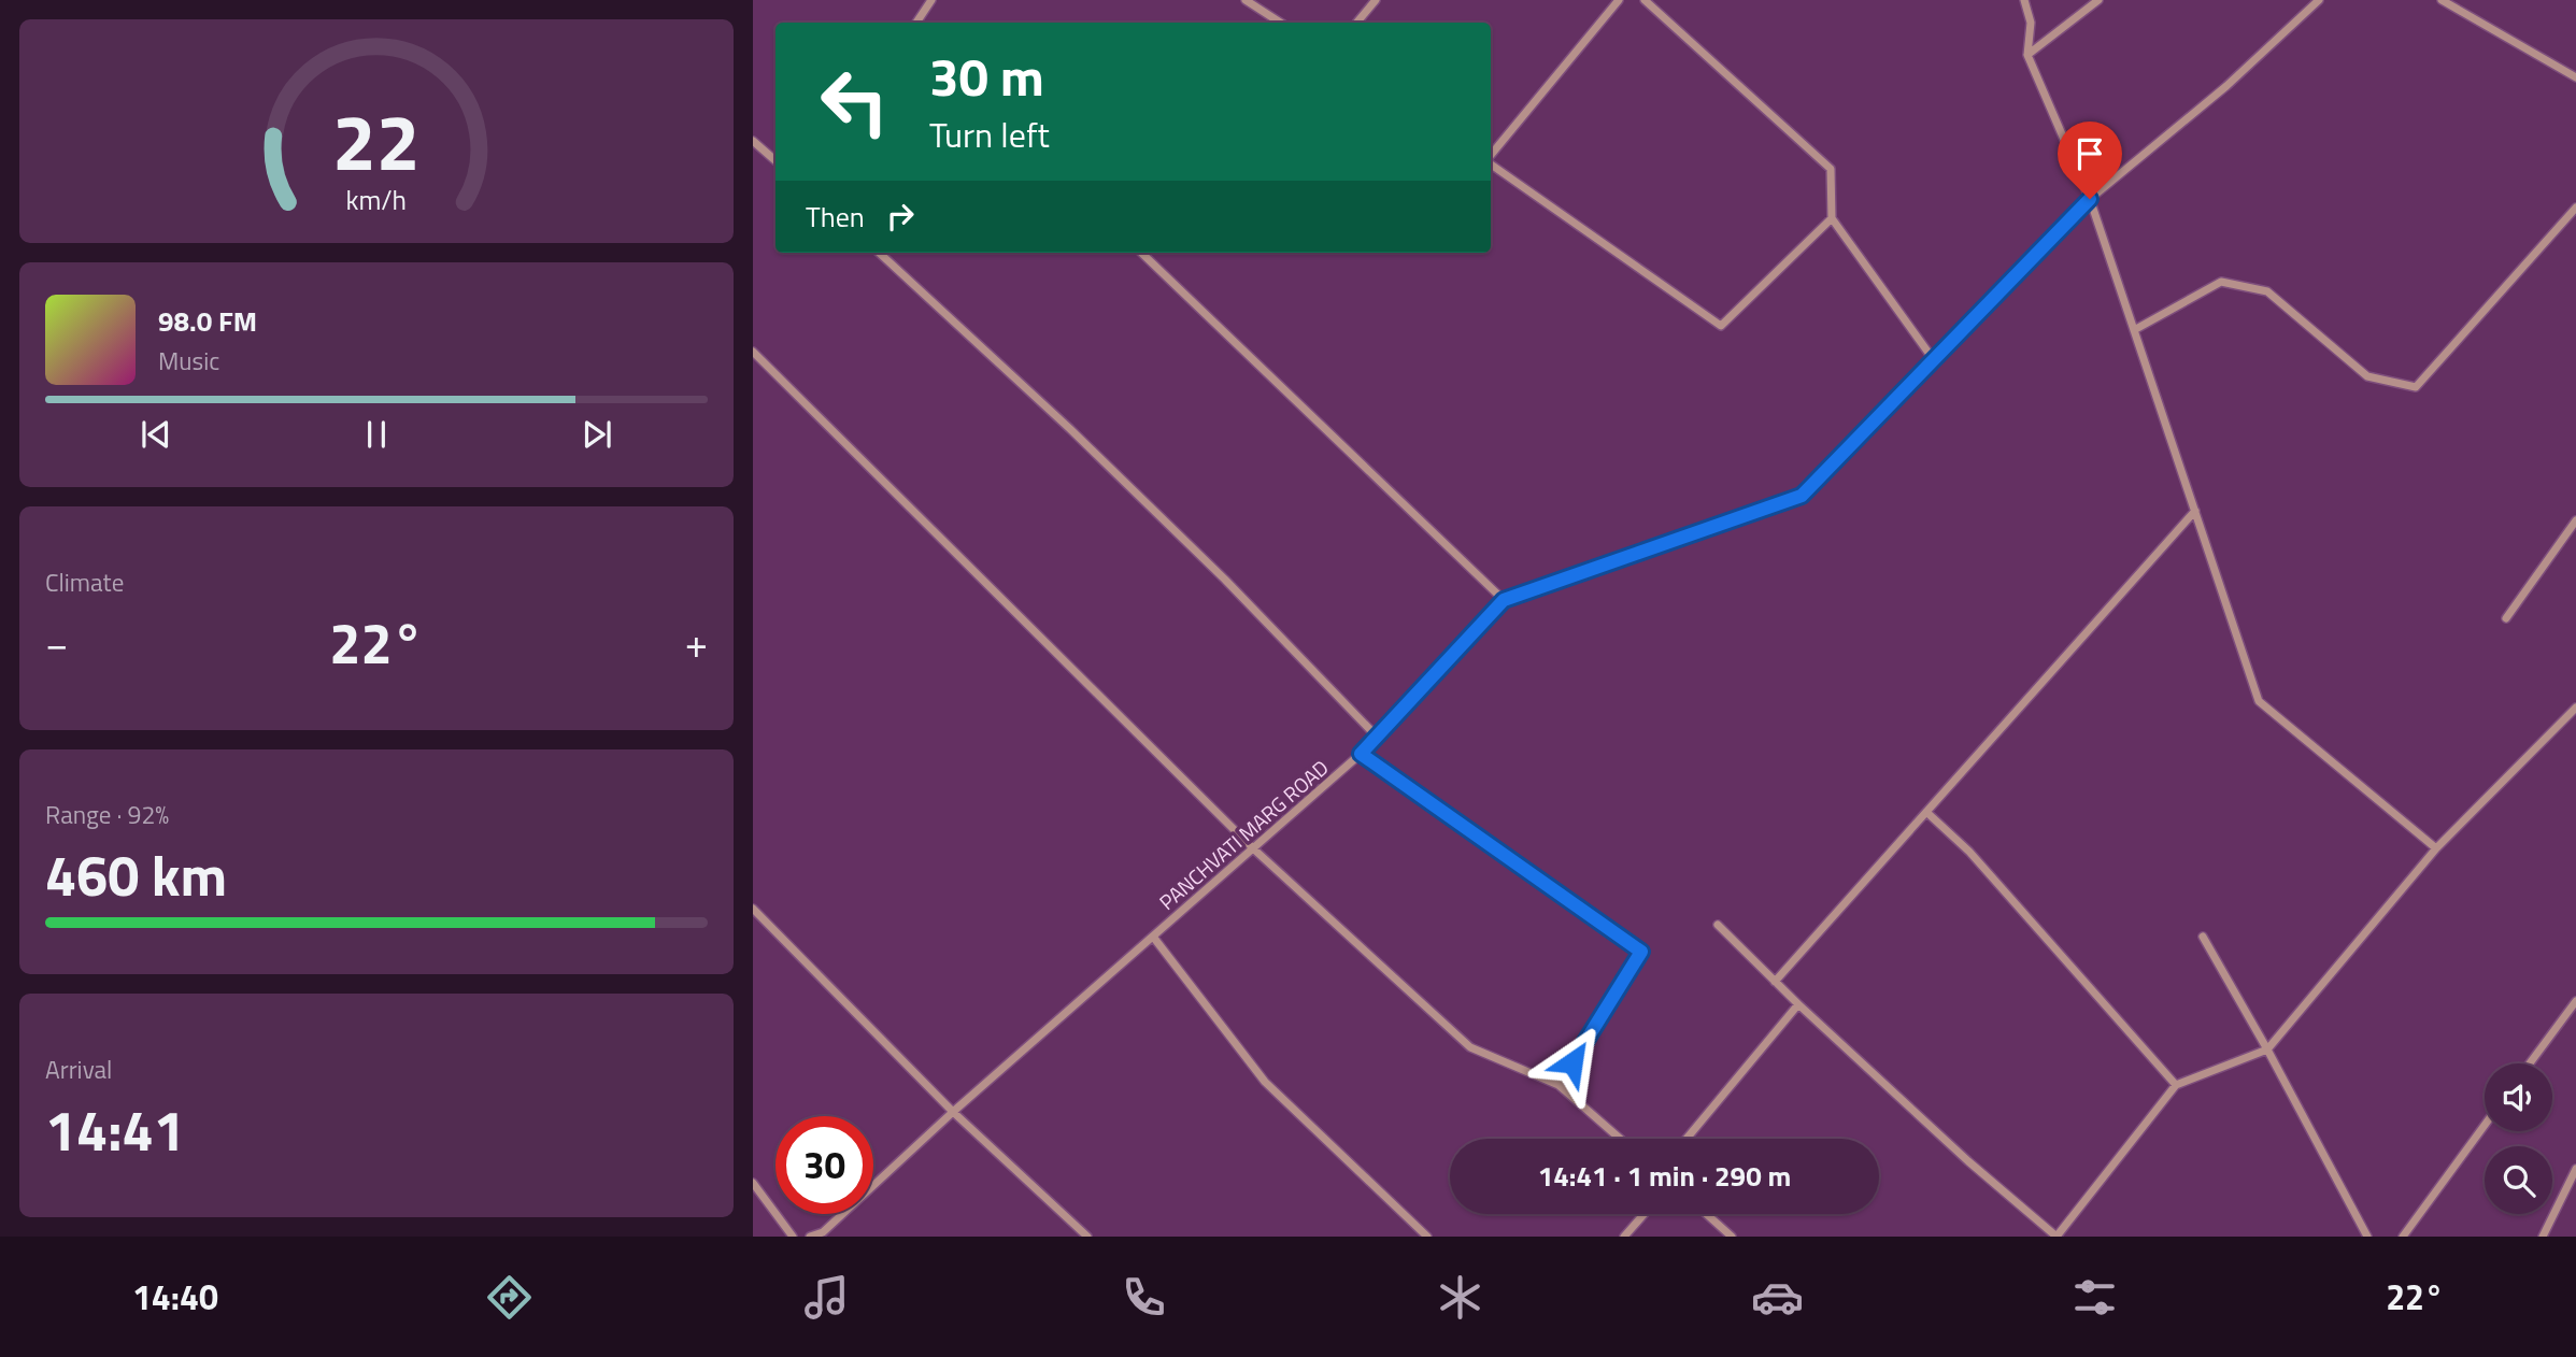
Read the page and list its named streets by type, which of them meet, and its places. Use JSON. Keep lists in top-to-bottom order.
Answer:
{
  "streets": {
    "street": ["PANCHVATI MARG ROAD"]
  },
  "page": {
    "turn": ["30 m", "Turn left"],
    "then": "Then",
    "song": ["98.0 FM", "Music"],
    "tile": [
      "Climate",
      ["Range · 92%", "460 km"],
      ["Arrival", "14:41"]
    ],
    "heat": ["−", "22°", "+"],
    "limit": "30",
    "trip": "14:41 · 1 min · 290 m",
    "tabs": ["14:40", "22°"],
    "gauge": ["22", "km/h"]
  }
}
